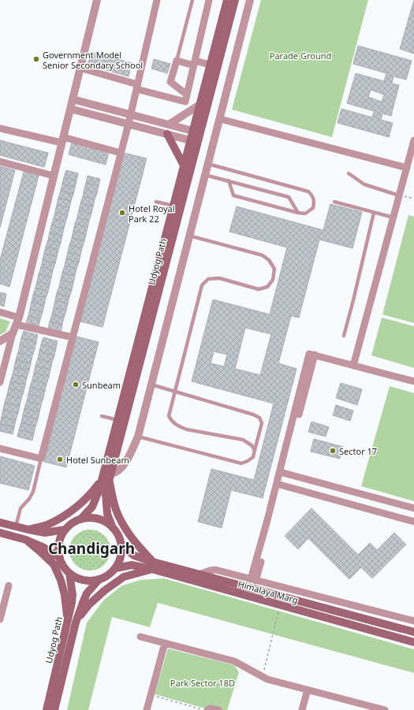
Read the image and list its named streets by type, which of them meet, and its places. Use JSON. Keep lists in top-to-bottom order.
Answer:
{
  "streets": {
    "main road": ["Udyog Path", "Himalaya Marg"]
  },
  "crossings": [
    ["Udyog Path", "Himalaya Marg"]
  ],
  "districts": ["Chandigarh"],
  "parks": ["Parade Ground", "Park Sector 18D"],
  "places": [
    "Government Model Senior Secondary School",
    "Hotel Royal Park 22",
    "Sunbeam",
    "Sector 17",
    "Hotel Sunbeam"
  ]
}
